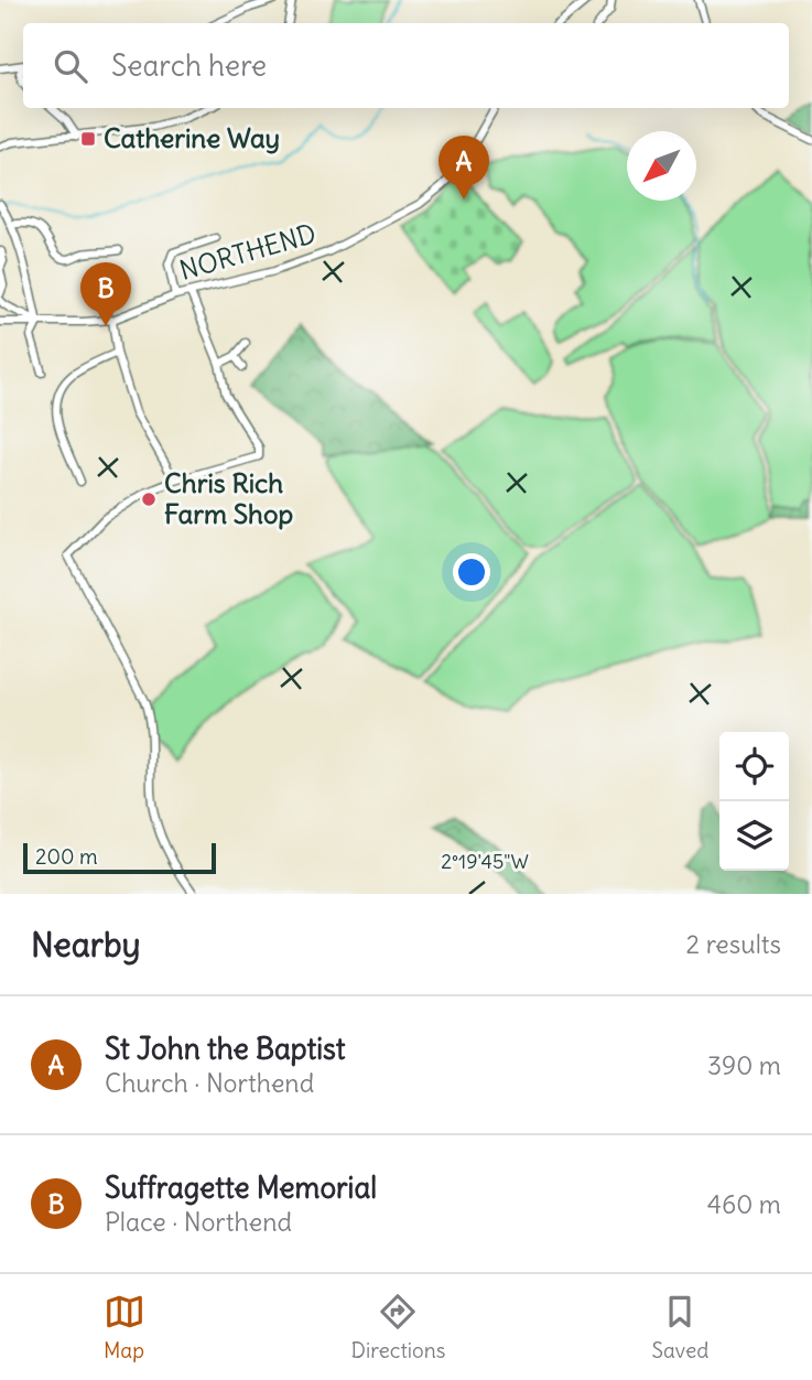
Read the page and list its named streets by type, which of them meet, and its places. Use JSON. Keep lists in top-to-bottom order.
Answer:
{
  "streets": {
    "street": ["NORTHEND"]
  },
  "places": {
    "transit": ["Catherine Way"],
    "other": ["Chris Rich Farm Shop"]
  },
  "scale_bar": "200 m",
  "north": "bottom left",
  "page": {
    "search": "Search here",
    "pins": ["A", "B"],
    "scale": "200 m",
    "heading": ["Nearby", "2 results"],
    "list": [
      {
        "mark": "A",
        "name": "St John the Baptist",
        "note": "Church · Northend",
        "value": "390 m"
      },
      {
        "mark": "B",
        "name": "Suffragette Memorial",
        "note": "Place · Northend",
        "value": "460 m"
      }
    ],
    "nav": ["Map", "Directions", "Saved"]
  },
  "coordinates": ["2°19'45\"W"]
}
